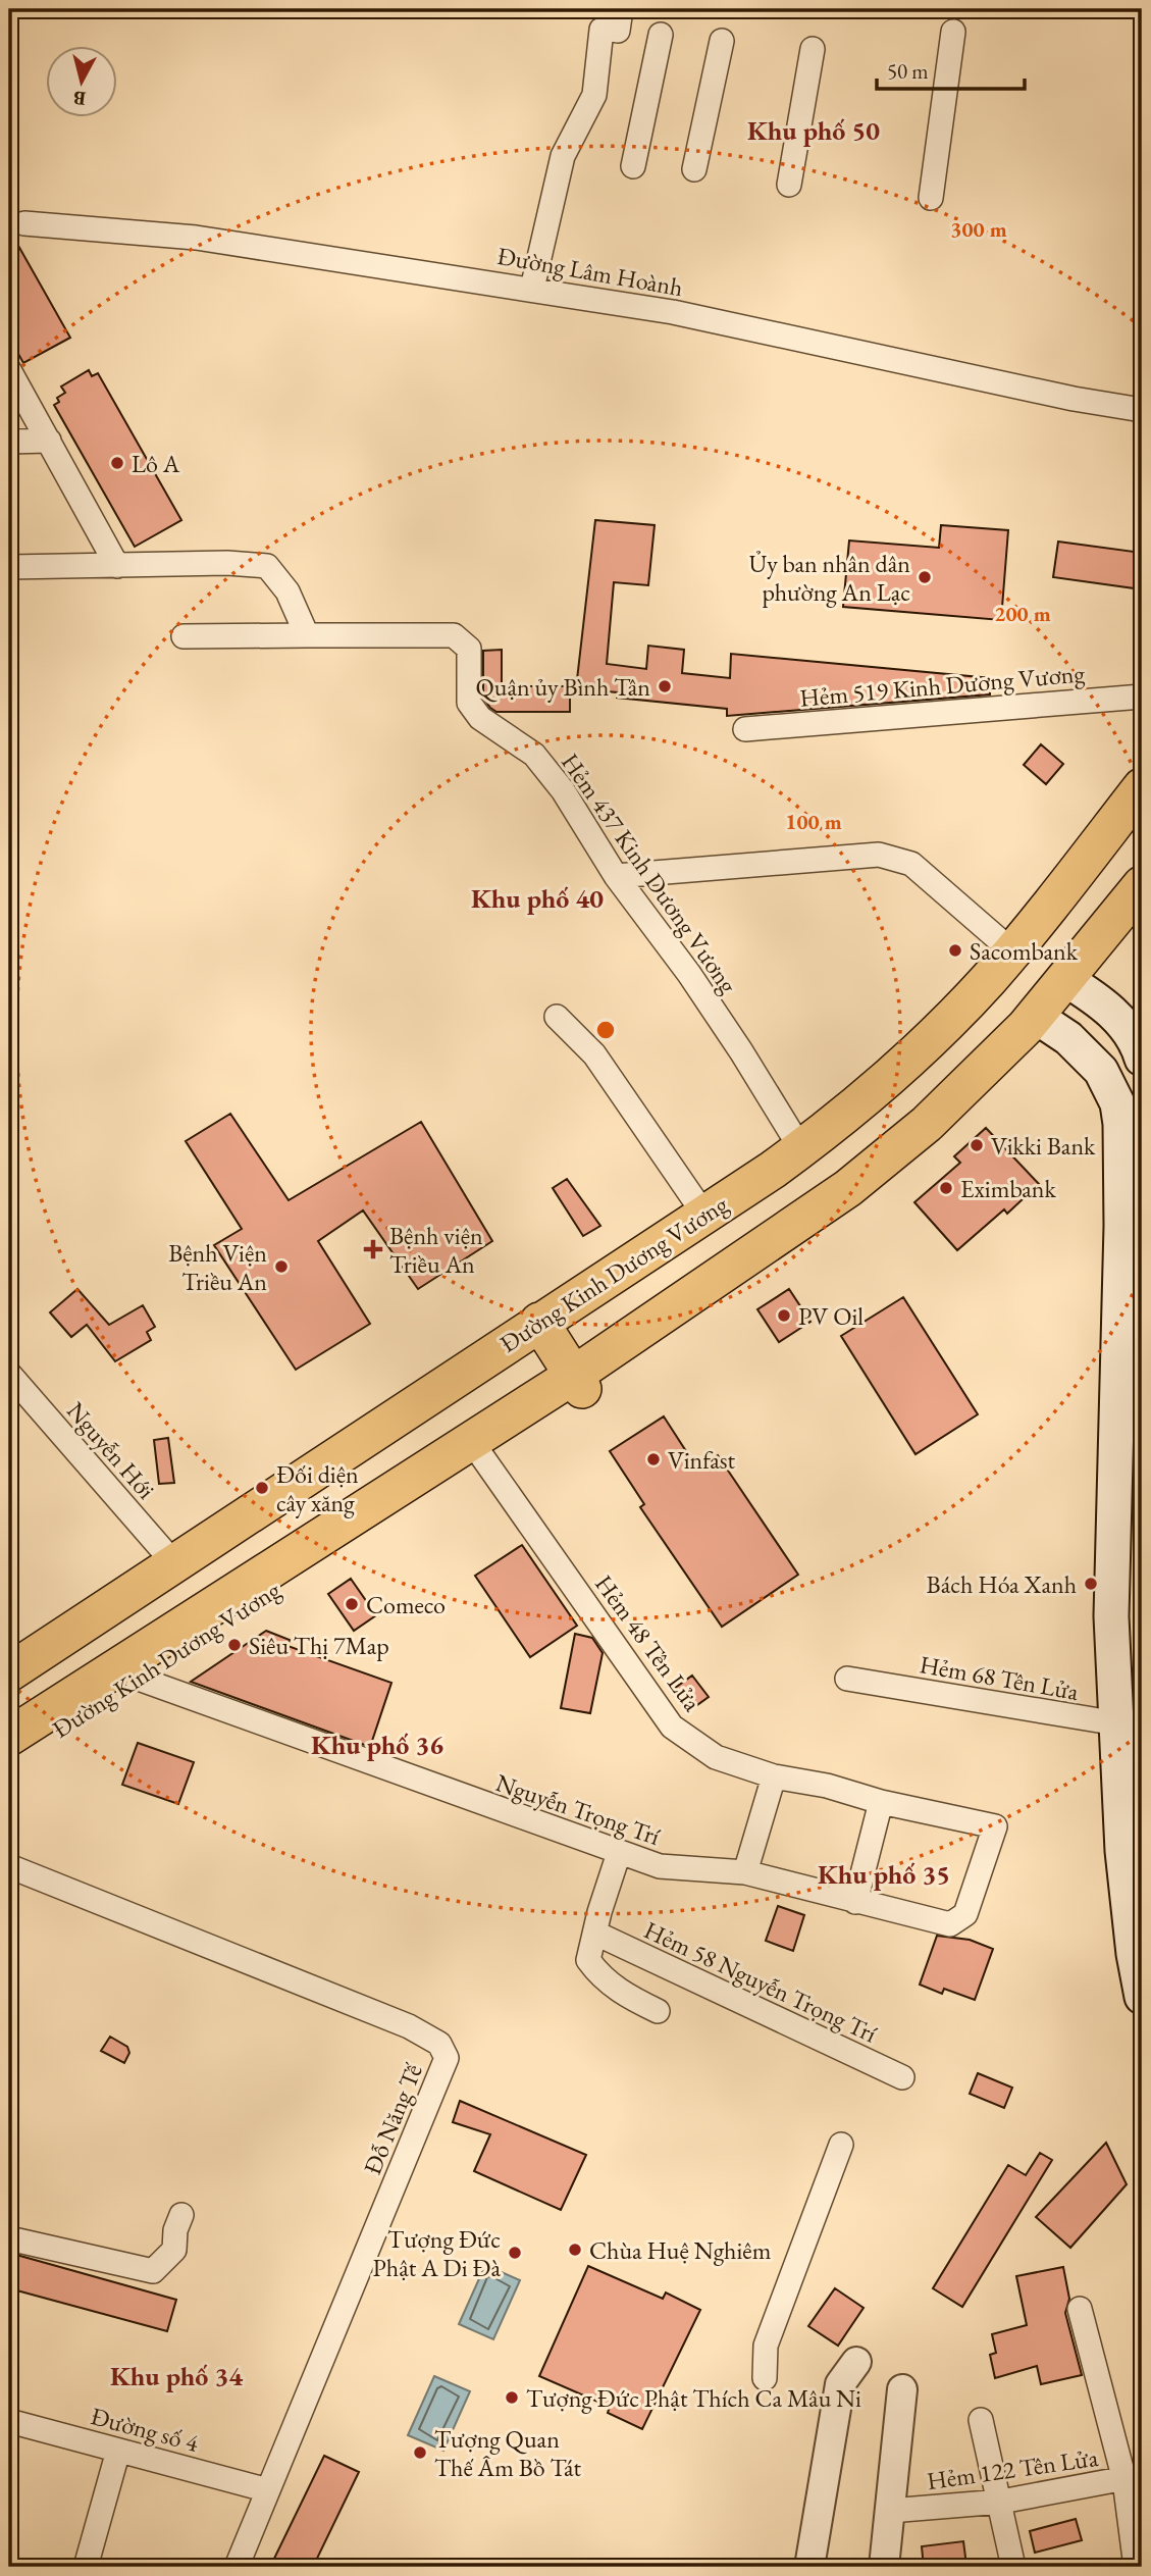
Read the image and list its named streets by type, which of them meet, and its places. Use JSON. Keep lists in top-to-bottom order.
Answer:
{
  "streets": {
    "main road": ["Đường Kinh Dương Vương"],
    "street": [
      "Đường Lâm Hoành",
      "Hẻm 519 Kinh Dương Vương",
      "Hẻm 437 Kinh Dương Vương",
      "Nguyễn Hới",
      "Hẻm 48 Tên Lửa",
      "Hẻm 68 Tên Lửa",
      "Nguyễn Trọng Trí",
      "Hẻm 58 Nguyễn Trọng Trí",
      "Đỗ Năng Tế",
      "Đường số 4",
      "Hẻm 122 Tên Lửa"
    ]
  },
  "crossings": [
    ["Hẻm 437 Kinh Dương Vương", "Đường Kinh Dương Vương"],
    ["Đường Kinh Dương Vương", "Nguyễn Hới"],
    ["Đường Kinh Dương Vương", "Hẻm 48 Tên Lửa"],
    ["Đường Kinh Dương Vương", "Nguyễn Trọng Trí"],
    ["Hẻm 48 Tên Lửa", "Nguyễn Trọng Trí"],
    ["Đỗ Năng Tế", "Đường số 4"]
  ],
  "districts": [
    "Khu phố 50",
    "Khu phố 40",
    "Khu phố 36",
    "Khu phố 35",
    "Khu phố 34"
  ],
  "places": {
    "other": [
      "Lô A",
      "Ủy ban nhân dân phường An Lạc",
      "Quận ủy Bình Tân",
      "Sacombank",
      "Vikki Bank",
      "Eximbank",
      "Bệnh Viện Triều An",
      "PV Oil",
      "Vinfast",
      "Đối diện cây xăng",
      "Bách Hóa Xanh",
      "Comeco",
      "Siêu Thị 7Map",
      "Chùa Huệ Nghiêm",
      "Tượng Đức Phật A Di Đà",
      "Tượng Đức Phật Thích Ca Mâu Ni",
      "Tượng Quan Thế Âm Bồ Tát"
    ],
    "health": ["Bệnh viện Triều An"]
  },
  "scale_bar": "50 m",
  "north": "bottom",
  "rings": ["300 m", "200 m", "100 m"]
}
